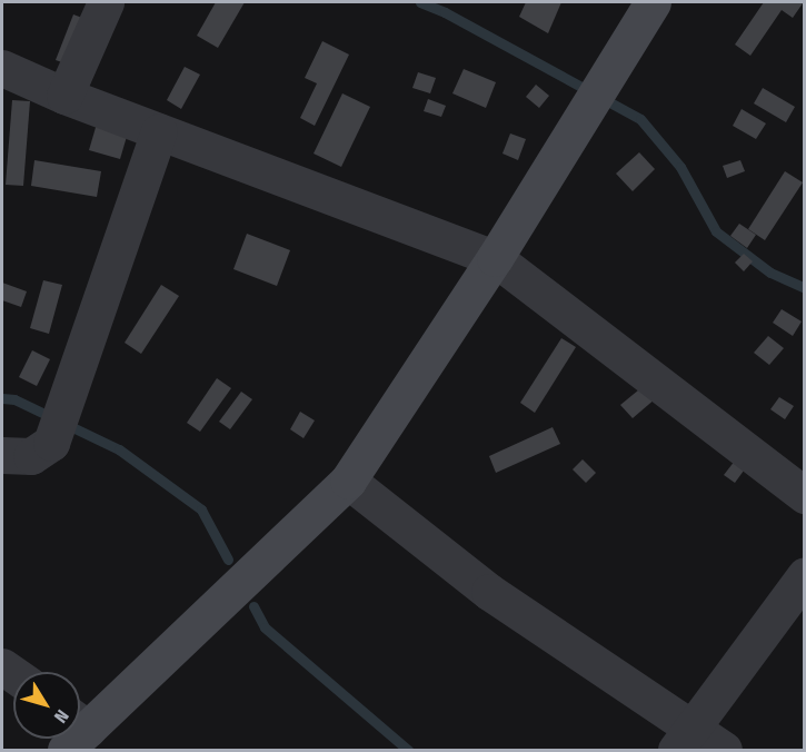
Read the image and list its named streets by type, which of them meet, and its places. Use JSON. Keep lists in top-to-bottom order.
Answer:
{
  "north": "bottom right"
}
